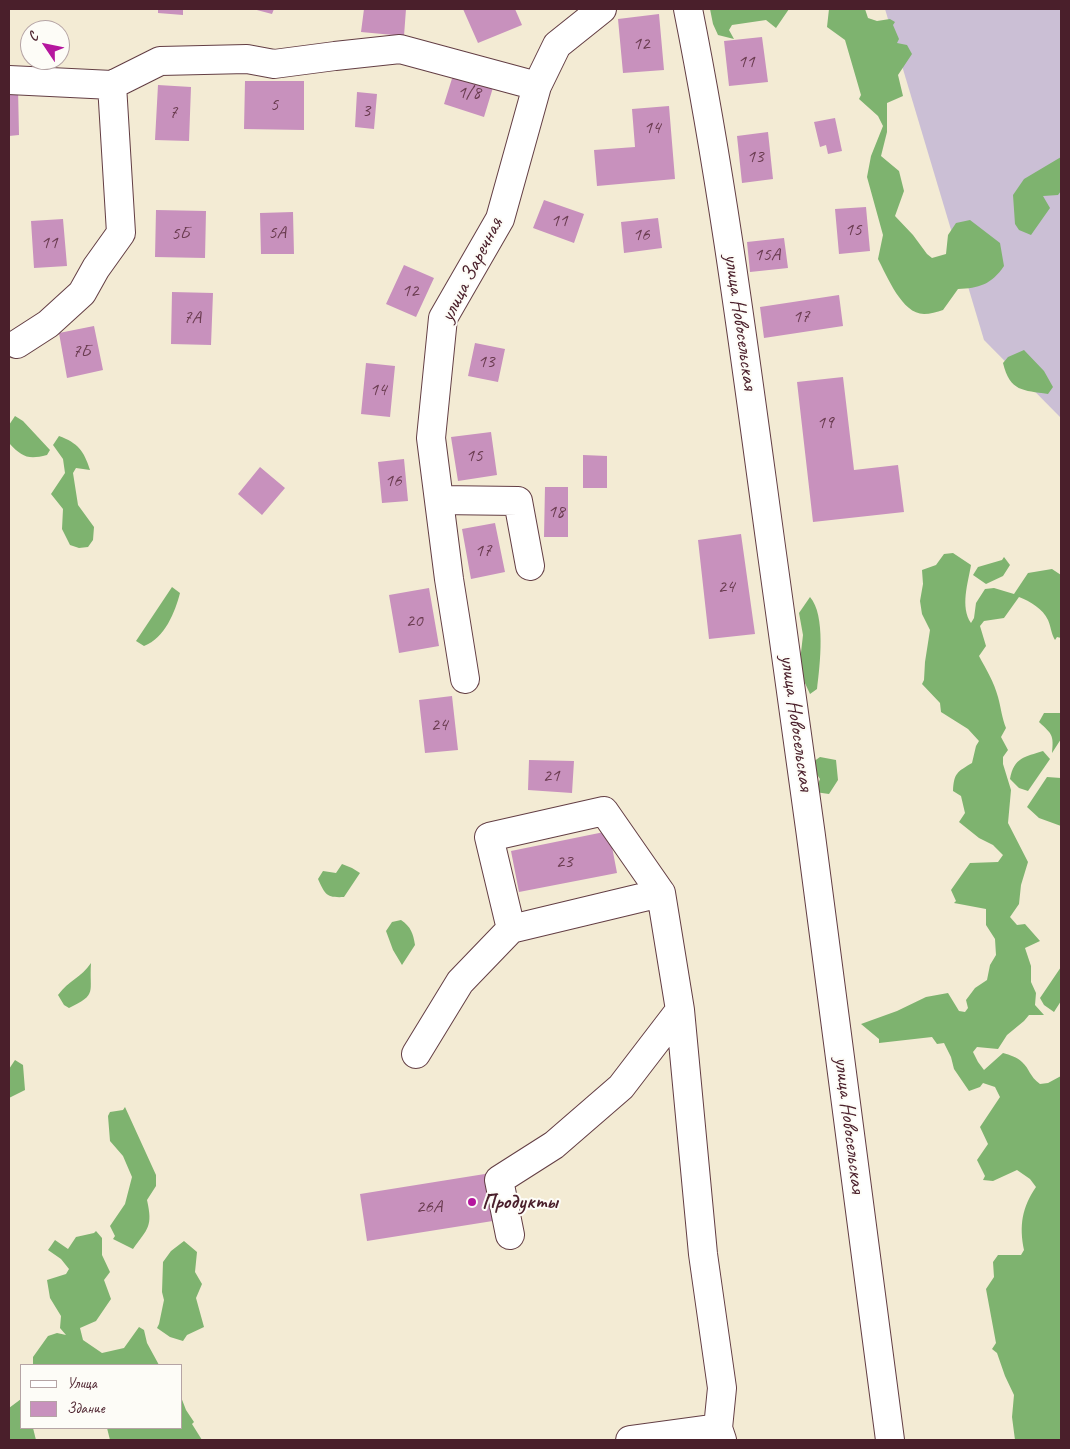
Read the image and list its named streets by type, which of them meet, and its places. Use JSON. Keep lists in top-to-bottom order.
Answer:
{
  "streets": {
    "street": ["улица Заречная", "улица Новосельская"]
  },
  "places": ["Продукты"],
  "house_numbers": [
    "12",
    "11",
    "1/8",
    "5",
    "3",
    "7",
    "14",
    "13",
    "11",
    "15",
    "5А",
    "5Б",
    "16",
    "11",
    "15А",
    "12",
    "17",
    "7А",
    "7Б",
    "13",
    "14",
    "19",
    "15",
    "16",
    "18",
    "17",
    "24",
    "20",
    "24",
    "21",
    "23",
    "26А"
  ],
  "legend": ["Улица", "Здание"],
  "north": "top left"
}
